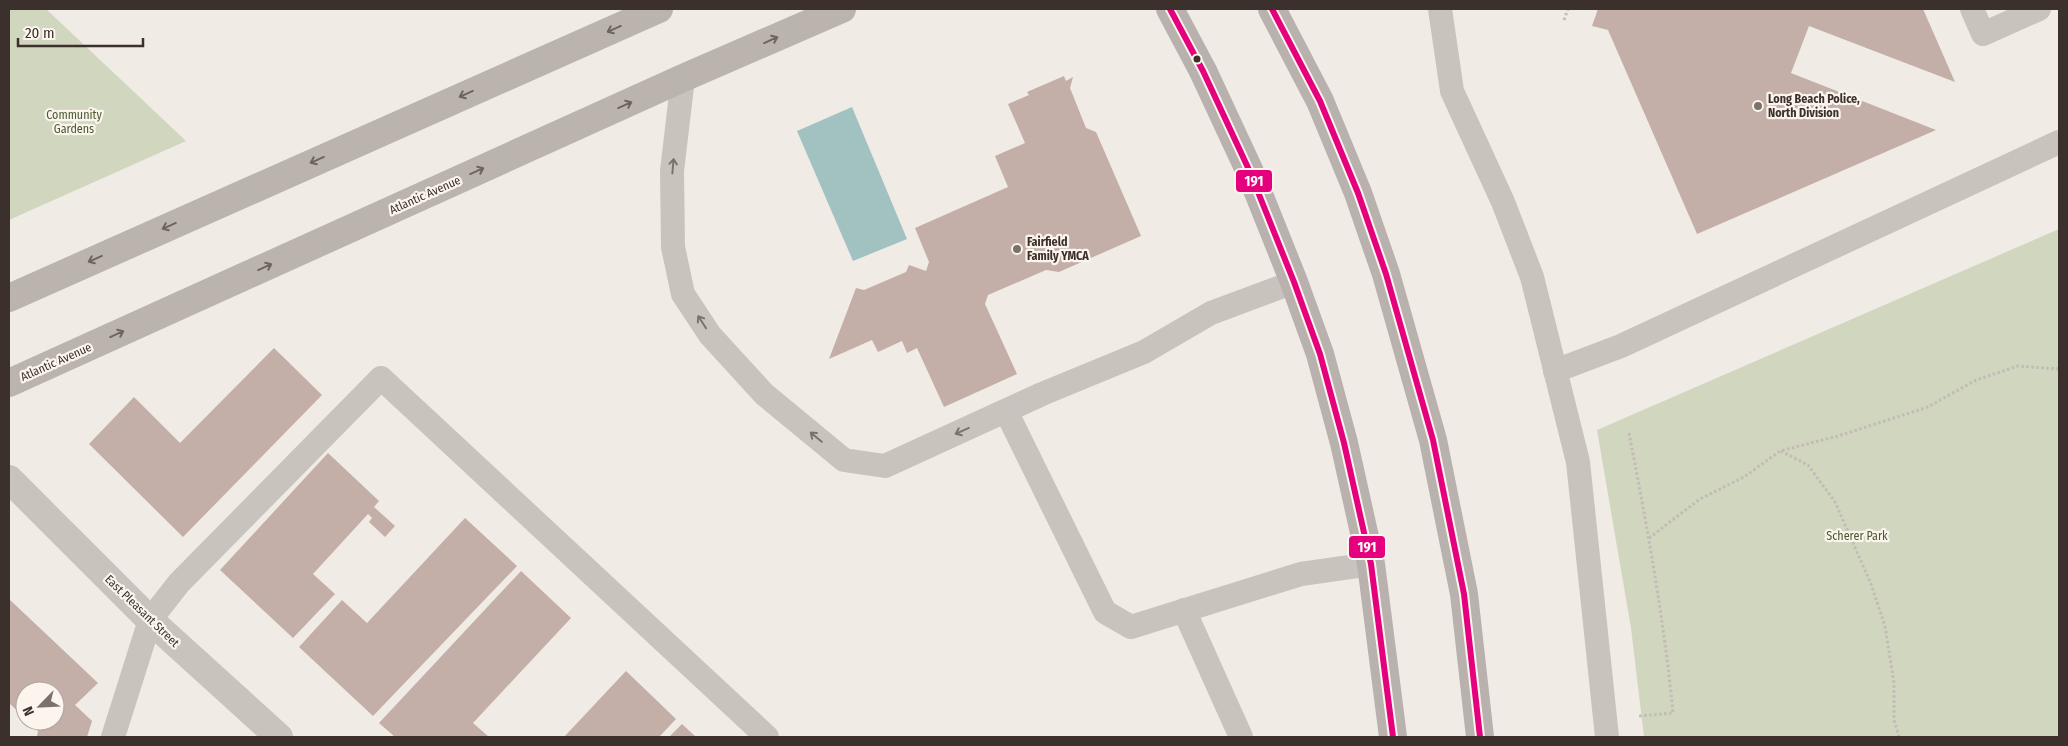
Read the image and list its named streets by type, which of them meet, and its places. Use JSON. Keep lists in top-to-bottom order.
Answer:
{
  "streets": {
    "main road": ["Atlantic Avenue"],
    "street": ["East Pleasant Street"]
  },
  "parks": ["Community Gardens", "Scherer Park"],
  "places": ["Long Beach Police, North Division", "Fairfield Family YMCA"],
  "lines": ["transit line 191"],
  "scale_bar": "20 m",
  "north": "bottom left"
}
